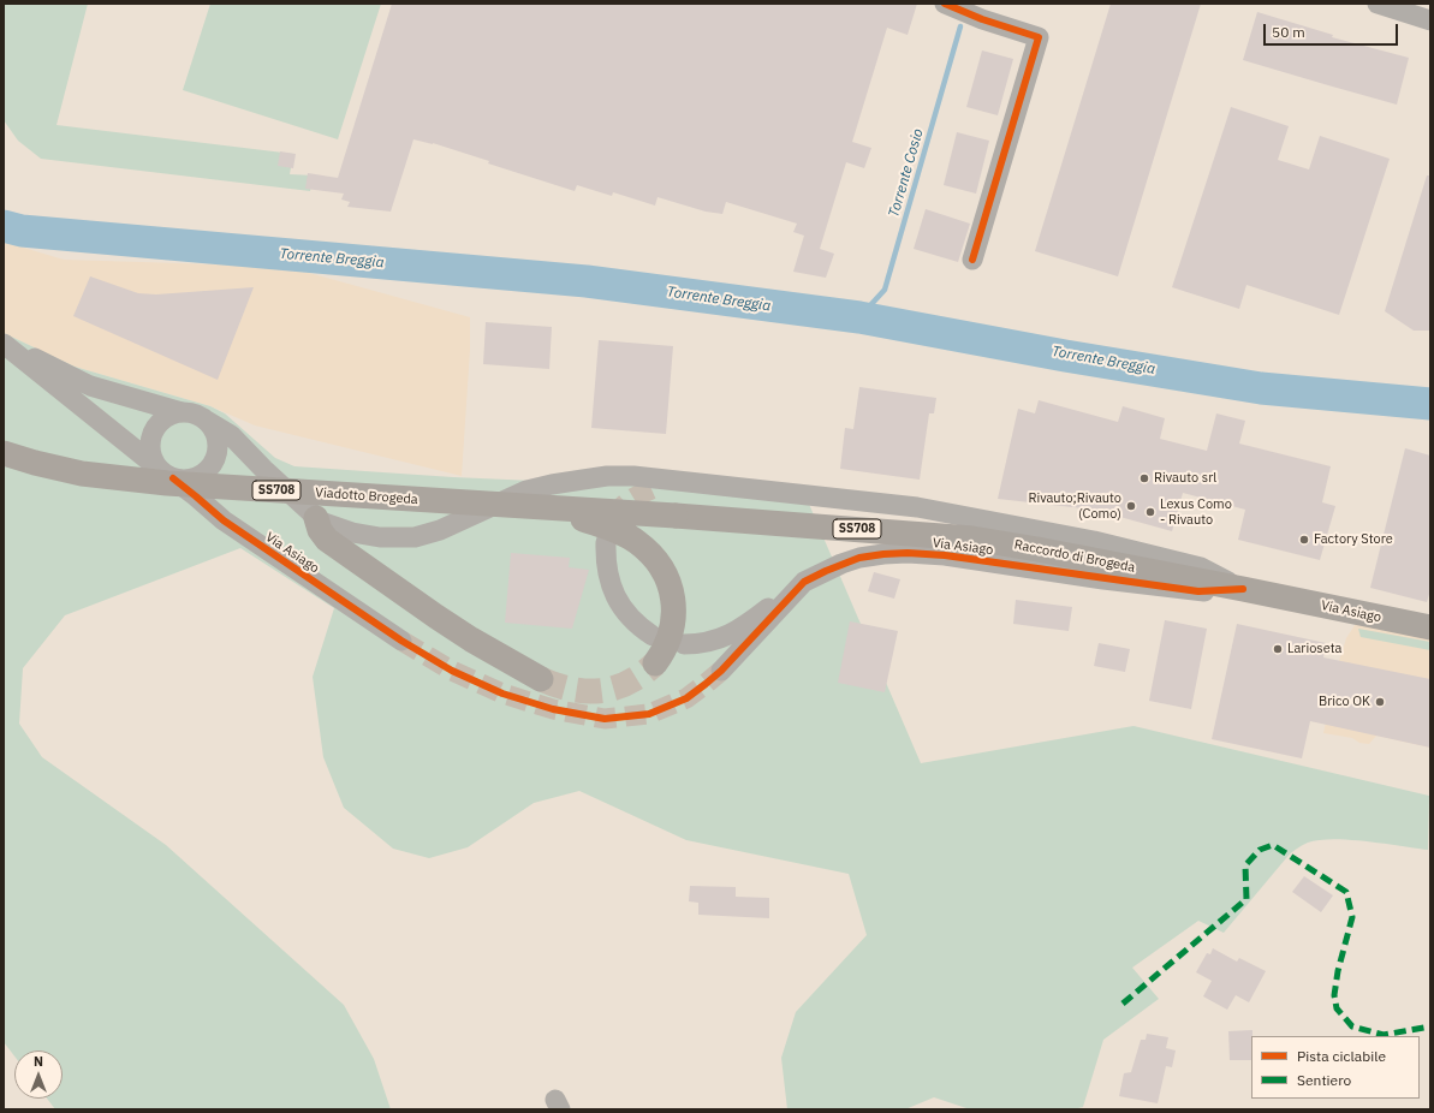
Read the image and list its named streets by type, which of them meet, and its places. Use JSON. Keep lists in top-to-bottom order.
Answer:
{
  "streets": {
    "main road": [
      "SS708",
      "Viadotto Brogeda",
      "Via Asiago",
      "Raccordo di Brogeda"
    ]
  },
  "crossings": [
    ["SS708", "Viadotto Brogeda"],
    ["SS708", "Via Asiago"],
    ["Viadotto Brogeda", "Raccordo di Brogeda"],
    ["Via Asiago", "Raccordo di Brogeda"]
  ],
  "water": ["Torrente Cosio", "Torrente Breggia"],
  "places": [
    "Rivauto srl",
    "Rivauto;Rivauto (Como)",
    "Lexus Como - Rivauto",
    "Factory Store",
    "Larioseta",
    "Brico OK"
  ],
  "legend": ["Pista ciclabile", "Sentiero"],
  "scale_bar": "50 m",
  "north": "top"
}
